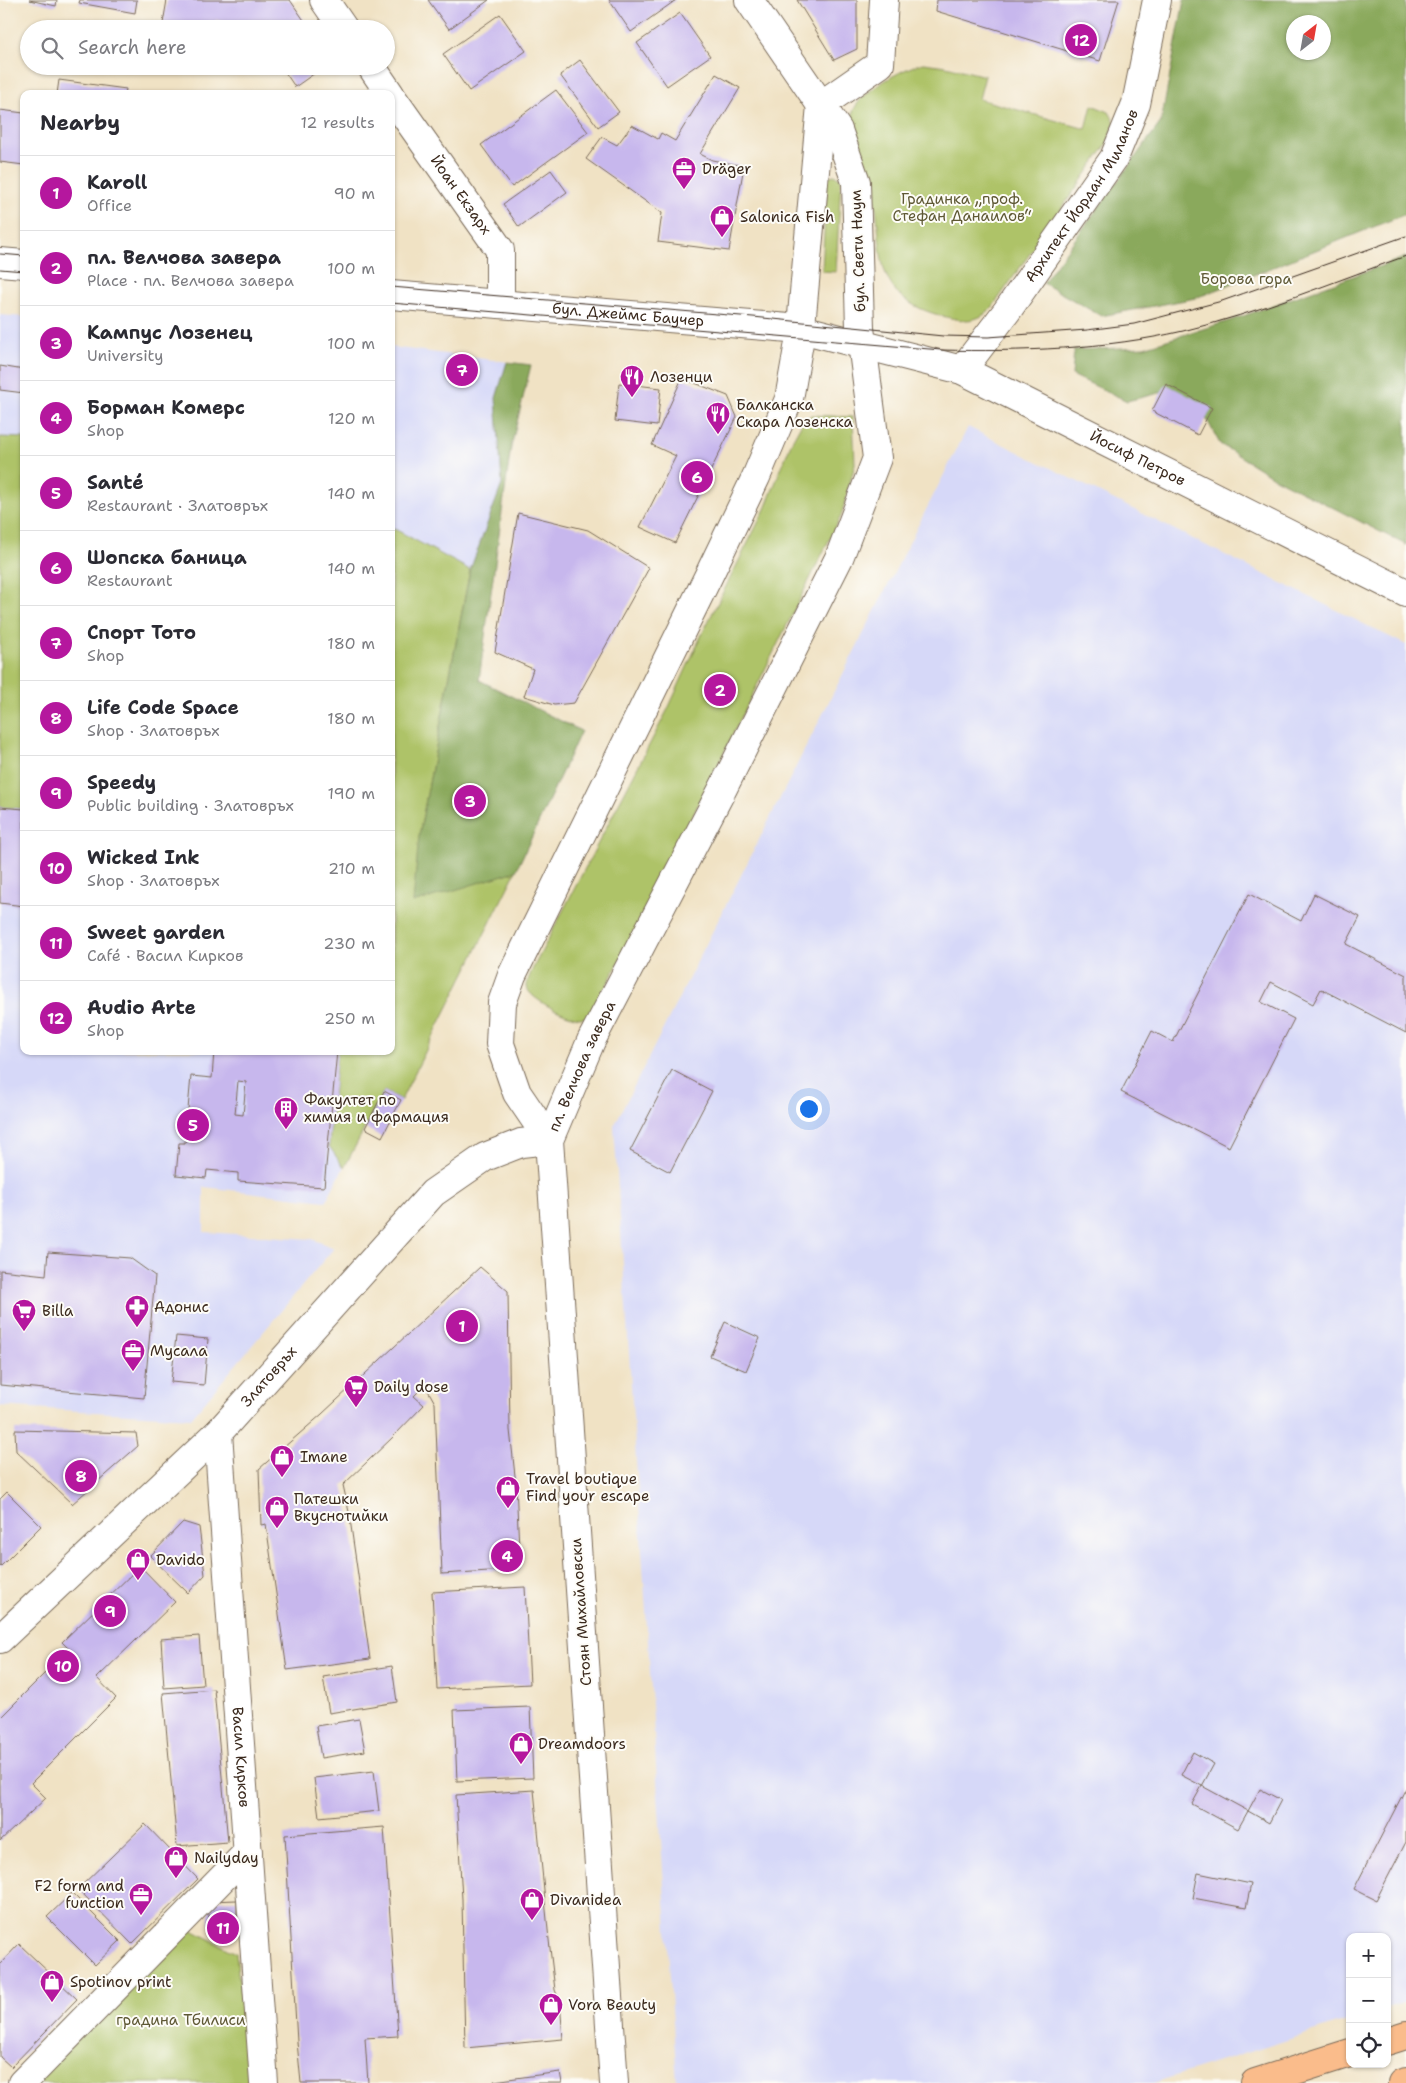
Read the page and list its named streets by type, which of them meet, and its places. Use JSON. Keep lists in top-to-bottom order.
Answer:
{
  "streets": {
    "street": [
      "Йоан Екзарх",
      "Архитект Йордан Миланов",
      "бул. Свети Наум",
      "бул. Джеймс Баучер",
      "Йосиф Петров",
      "пл. Велчова завера",
      "Златовръх",
      "Стоян Михайловски",
      "Васил Кирков"
    ]
  },
  "crossings": [
    ["Йоан Екзарх", "бул. Джеймс Баучер"],
    ["Архитект Йордан Миланов", "Йосиф Петров"],
    ["бул. Свети Наум", "бул. Джеймс Баучер"],
    ["бул. Свети Наум", "Йосиф Петров"],
    ["бул. Свети Наум", "пл. Велчова завера"],
    ["бул. Джеймс Баучер", "Йосиф Петров"],
    ["бул. Джеймс Баучер", "пл. Велчова завера"],
    ["Йосиф Петров", "пл. Велчова завера"],
    ["пл. Велчова завера", "Златовръх"],
    ["пл. Велчова завера", "Стоян Михайловски"],
    ["Златовръх", "Стоян Михайловски"],
    ["Златовръх", "Васил Кирков"]
  ],
  "parks": ["Градинка „проф. Стефан Данаилов“", "Борова гора", "градина Тбилиси"],
  "places": {
    "office": ["Dräger", "Мусала", "F2 form and function"],
    "shop": [
      "Salonica Fish",
      "Imane",
      "Travel boutique Find your escape",
      "Патешки Вкуснотийки",
      "Davido",
      "Dreamdoors",
      "Nailyday",
      "Divanidea",
      "Spotinov print",
      "Vora Beauty"
    ],
    "restaurant": ["Лозенци", "Балканска Скара Лозенска"],
    "building": ["Факултет по химия и фармация"],
    "pharmacy": ["Адонис"],
    "supermarket": ["Billa", "Daily dose"]
  },
  "north": "top right",
  "page": {
    "search": "Search here",
    "pins": [
      "12",
      "7",
      "6",
      "2",
      "3",
      "5",
      "1",
      "8",
      "4",
      "9",
      "10",
      "11"
    ],
    "heading": ["Nearby", "12 results"],
    "list": [
      {
        "mark": "1",
        "name": "Karoll",
        "note": "Office",
        "value": "90 m"
      },
      {
        "mark": "2",
        "name": "пл. Велчова завера",
        "note": "Place · пл. Велчова завера",
        "value": "100 m"
      },
      {
        "mark": "3",
        "name": "Кампус Лозенец",
        "note": "University",
        "value": "100 m"
      },
      {
        "mark": "4",
        "name": "Борман Комерс",
        "note": "Shop",
        "value": "120 m"
      },
      {
        "mark": "5",
        "name": "Santé",
        "note": "Restaurant · Златовръх",
        "value": "140 m"
      },
      {
        "mark": "6",
        "name": "Шопска баница",
        "note": "Restaurant",
        "value": "140 m"
      },
      {
        "mark": "7",
        "name": "Спорт Тото",
        "note": "Shop",
        "value": "180 m"
      },
      {
        "mark": "8",
        "name": "Life Code Space",
        "note": "Shop · Златовръх",
        "value": "180 m"
      },
      {
        "mark": "9",
        "name": "Speedy",
        "note": "Public building · Златовръх",
        "value": "190 m"
      },
      {
        "mark": "10",
        "name": "Wicked Ink",
        "note": "Shop · Златовръх",
        "value": "210 m"
      },
      {
        "mark": "11",
        "name": "Sweet garden",
        "note": "Café · Васил Кирков",
        "value": "230 m"
      },
      {
        "mark": "12",
        "name": "Audio Arte",
        "note": "Shop",
        "value": "250 m"
      }
    ],
    "map_buttons": ["+", "−"]
  }
}
